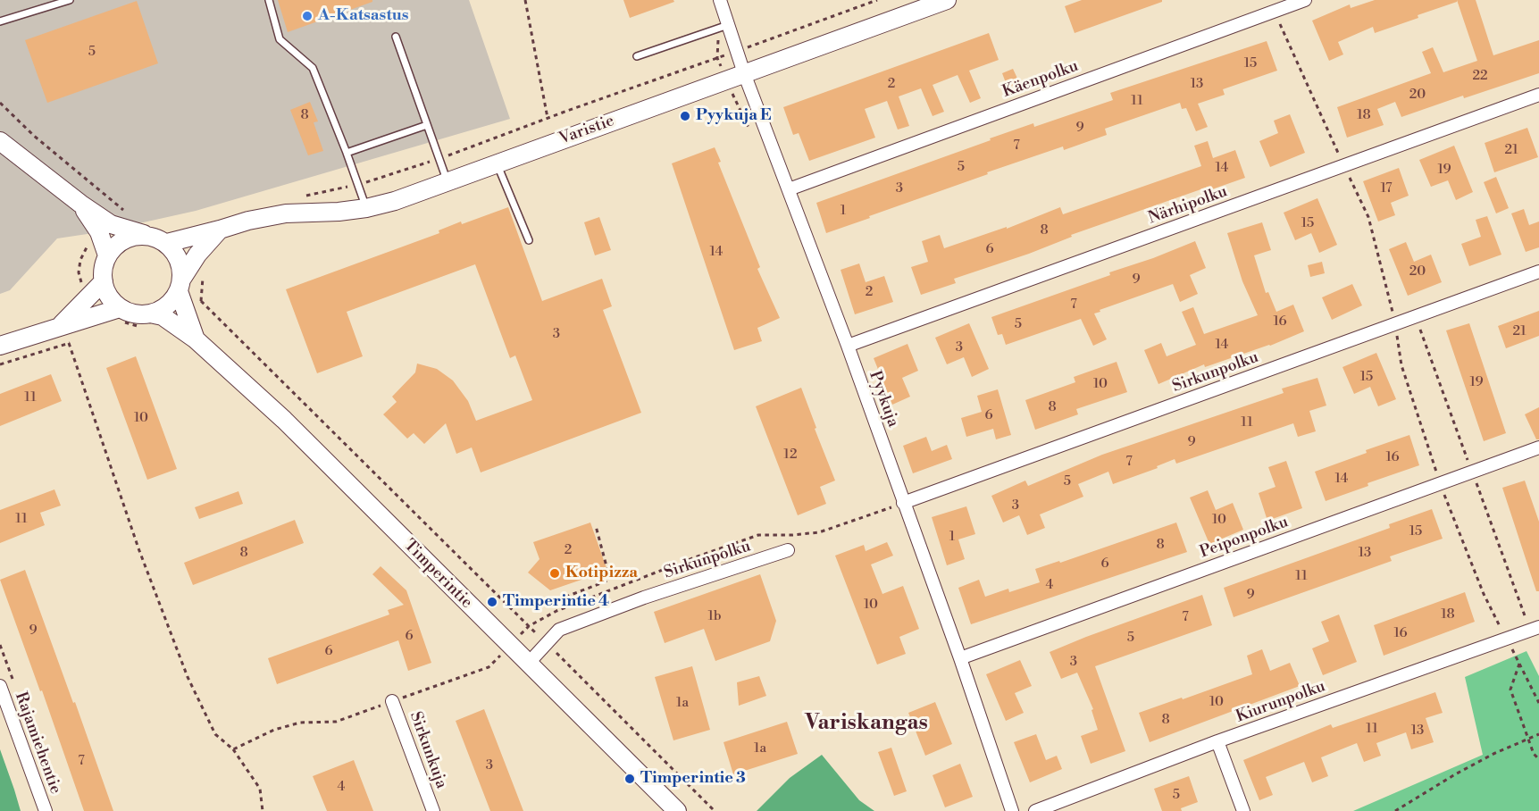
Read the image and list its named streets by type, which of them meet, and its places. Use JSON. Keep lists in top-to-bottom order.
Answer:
{
  "streets": {
    "street": [
      "Käenpolku",
      "Varistie",
      "Närhipolku",
      "Sirkunpolku",
      "Pyykuja",
      "Peiponpolku",
      "Timperintie",
      "Kiurunpolku",
      "Rajamiehentie",
      "Sirkunkuja"
    ]
  },
  "crossings": [
    ["Käenpolku", "Pyykuja"],
    ["Varistie", "Pyykuja"],
    ["Varistie", "Timperintie"],
    ["Närhipolku", "Pyykuja"],
    ["Sirkunpolku", "Pyykuja"],
    ["Sirkunpolku", "Timperintie"],
    ["Pyykuja", "Peiponpolku"]
  ],
  "districts": ["Variskangas"],
  "places": [
    "A-Katsastus",
    "Pyykuja E",
    "Kotipizza",
    "Timperintie 4",
    "Timperintie 3"
  ],
  "house_numbers": [
    "5",
    "15",
    "22",
    "2",
    "13",
    "20",
    "11",
    "8",
    "18",
    "9",
    "7",
    "21",
    "5",
    "14",
    "19",
    "3",
    "17",
    "1",
    "15",
    "8",
    "6",
    "14",
    "20",
    "9",
    "2",
    "7",
    "16",
    "5",
    "21",
    "3",
    "14",
    "3",
    "15",
    "19",
    "10",
    "11",
    "8",
    "6",
    "10",
    "11",
    "9",
    "12",
    "16",
    "7",
    "14",
    "5",
    "3",
    "11",
    "10",
    "15",
    "1",
    "8",
    "2",
    "8",
    "13",
    "6",
    "11",
    "4",
    "9",
    "10",
    "18",
    "1b",
    "7",
    "9",
    "16",
    "6",
    "5",
    "6",
    "3",
    "10",
    "1a",
    "8",
    "11",
    "13",
    "1a",
    "7",
    "3",
    "4",
    "5"
  ]
}
